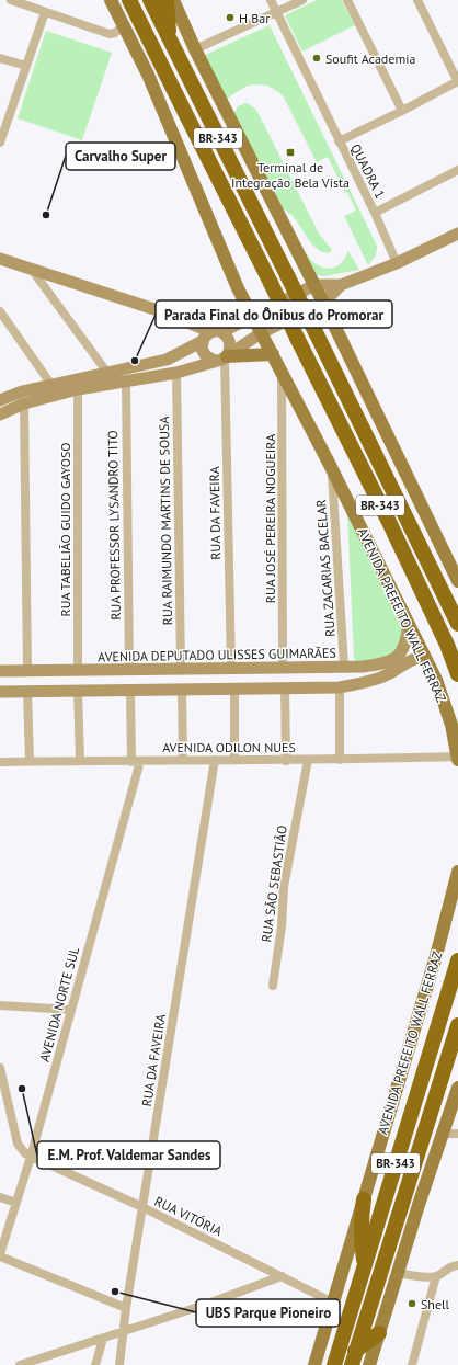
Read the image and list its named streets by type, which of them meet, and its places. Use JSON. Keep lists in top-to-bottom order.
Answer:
{
  "streets": {
    "highway": ["BR-343", "AVENIDA PREFEITO WALL FERRAZ"],
    "street": [
      "QUADRA 1",
      "RUA DA FAVEIRA",
      "RUA JOSÉ PEREIRA NOGUEIRA",
      "RUA RAIMUNDO MARTINS DE SOUSA",
      "RUA PROFESSOR LYSANDRO TITO",
      "RUA TABELIÃO GUIDO GAYOSO",
      "RUA ZACARIAS BACELAR",
      "AVENIDA DEPUTADO ULISSES GUIMARÃES",
      "AVENIDA ODILON NUES",
      "RUA SÃO SEBASTIÃO",
      "AVENIDA NORTE SUL",
      "RUA VITÓRIA"
    ]
  },
  "crossings": [
    ["RUA DA FAVEIRA", "AVENIDA DEPUTADO ULISSES GUIMARÃES"],
    ["RUA DA FAVEIRA", "AVENIDA ODILON NUES"],
    ["RUA DA FAVEIRA", "RUA VITÓRIA"],
    ["RUA JOSÉ PEREIRA NOGUEIRA", "AVENIDA PREFEITO WALL FERRAZ"],
    ["RUA JOSÉ PEREIRA NOGUEIRA", "AVENIDA DEPUTADO ULISSES GUIMARÃES"],
    ["RUA RAIMUNDO MARTINS DE SOUSA", "AVENIDA DEPUTADO ULISSES GUIMARÃES"],
    ["RUA PROFESSOR LYSANDRO TITO", "AVENIDA DEPUTADO ULISSES GUIMARÃES"],
    ["RUA TABELIÃO GUIDO GAYOSO", "AVENIDA DEPUTADO ULISSES GUIMARÃES"],
    ["RUA ZACARIAS BACELAR", "AVENIDA PREFEITO WALL FERRAZ"],
    ["RUA ZACARIAS BACELAR", "AVENIDA DEPUTADO ULISSES GUIMARÃES"],
    ["AVENIDA PREFEITO WALL FERRAZ", "AVENIDA DEPUTADO ULISSES GUIMARÃES"],
    ["AVENIDA PREFEITO WALL FERRAZ", "AVENIDA ODILON NUES"],
    ["AVENIDA PREFEITO WALL FERRAZ", "RUA VITÓRIA"],
    ["AVENIDA ODILON NUES", "RUA SÃO SEBASTIÃO"],
    ["AVENIDA ODILON NUES", "AVENIDA NORTE SUL"],
    ["AVENIDA NORTE SUL", "RUA VITÓRIA"]
  ],
  "places": {
    "other": [
      "H Bar",
      "Soufit Academia",
      "Carvalho Super",
      "Parada Final do Ônibus do Promorar",
      "E.M. Prof. Valdemar Sandes",
      "UBS Parque Pioneiro",
      "Shell"
    ],
    "transit": ["Terminal de Integração Bela Vista"]
  }
}
